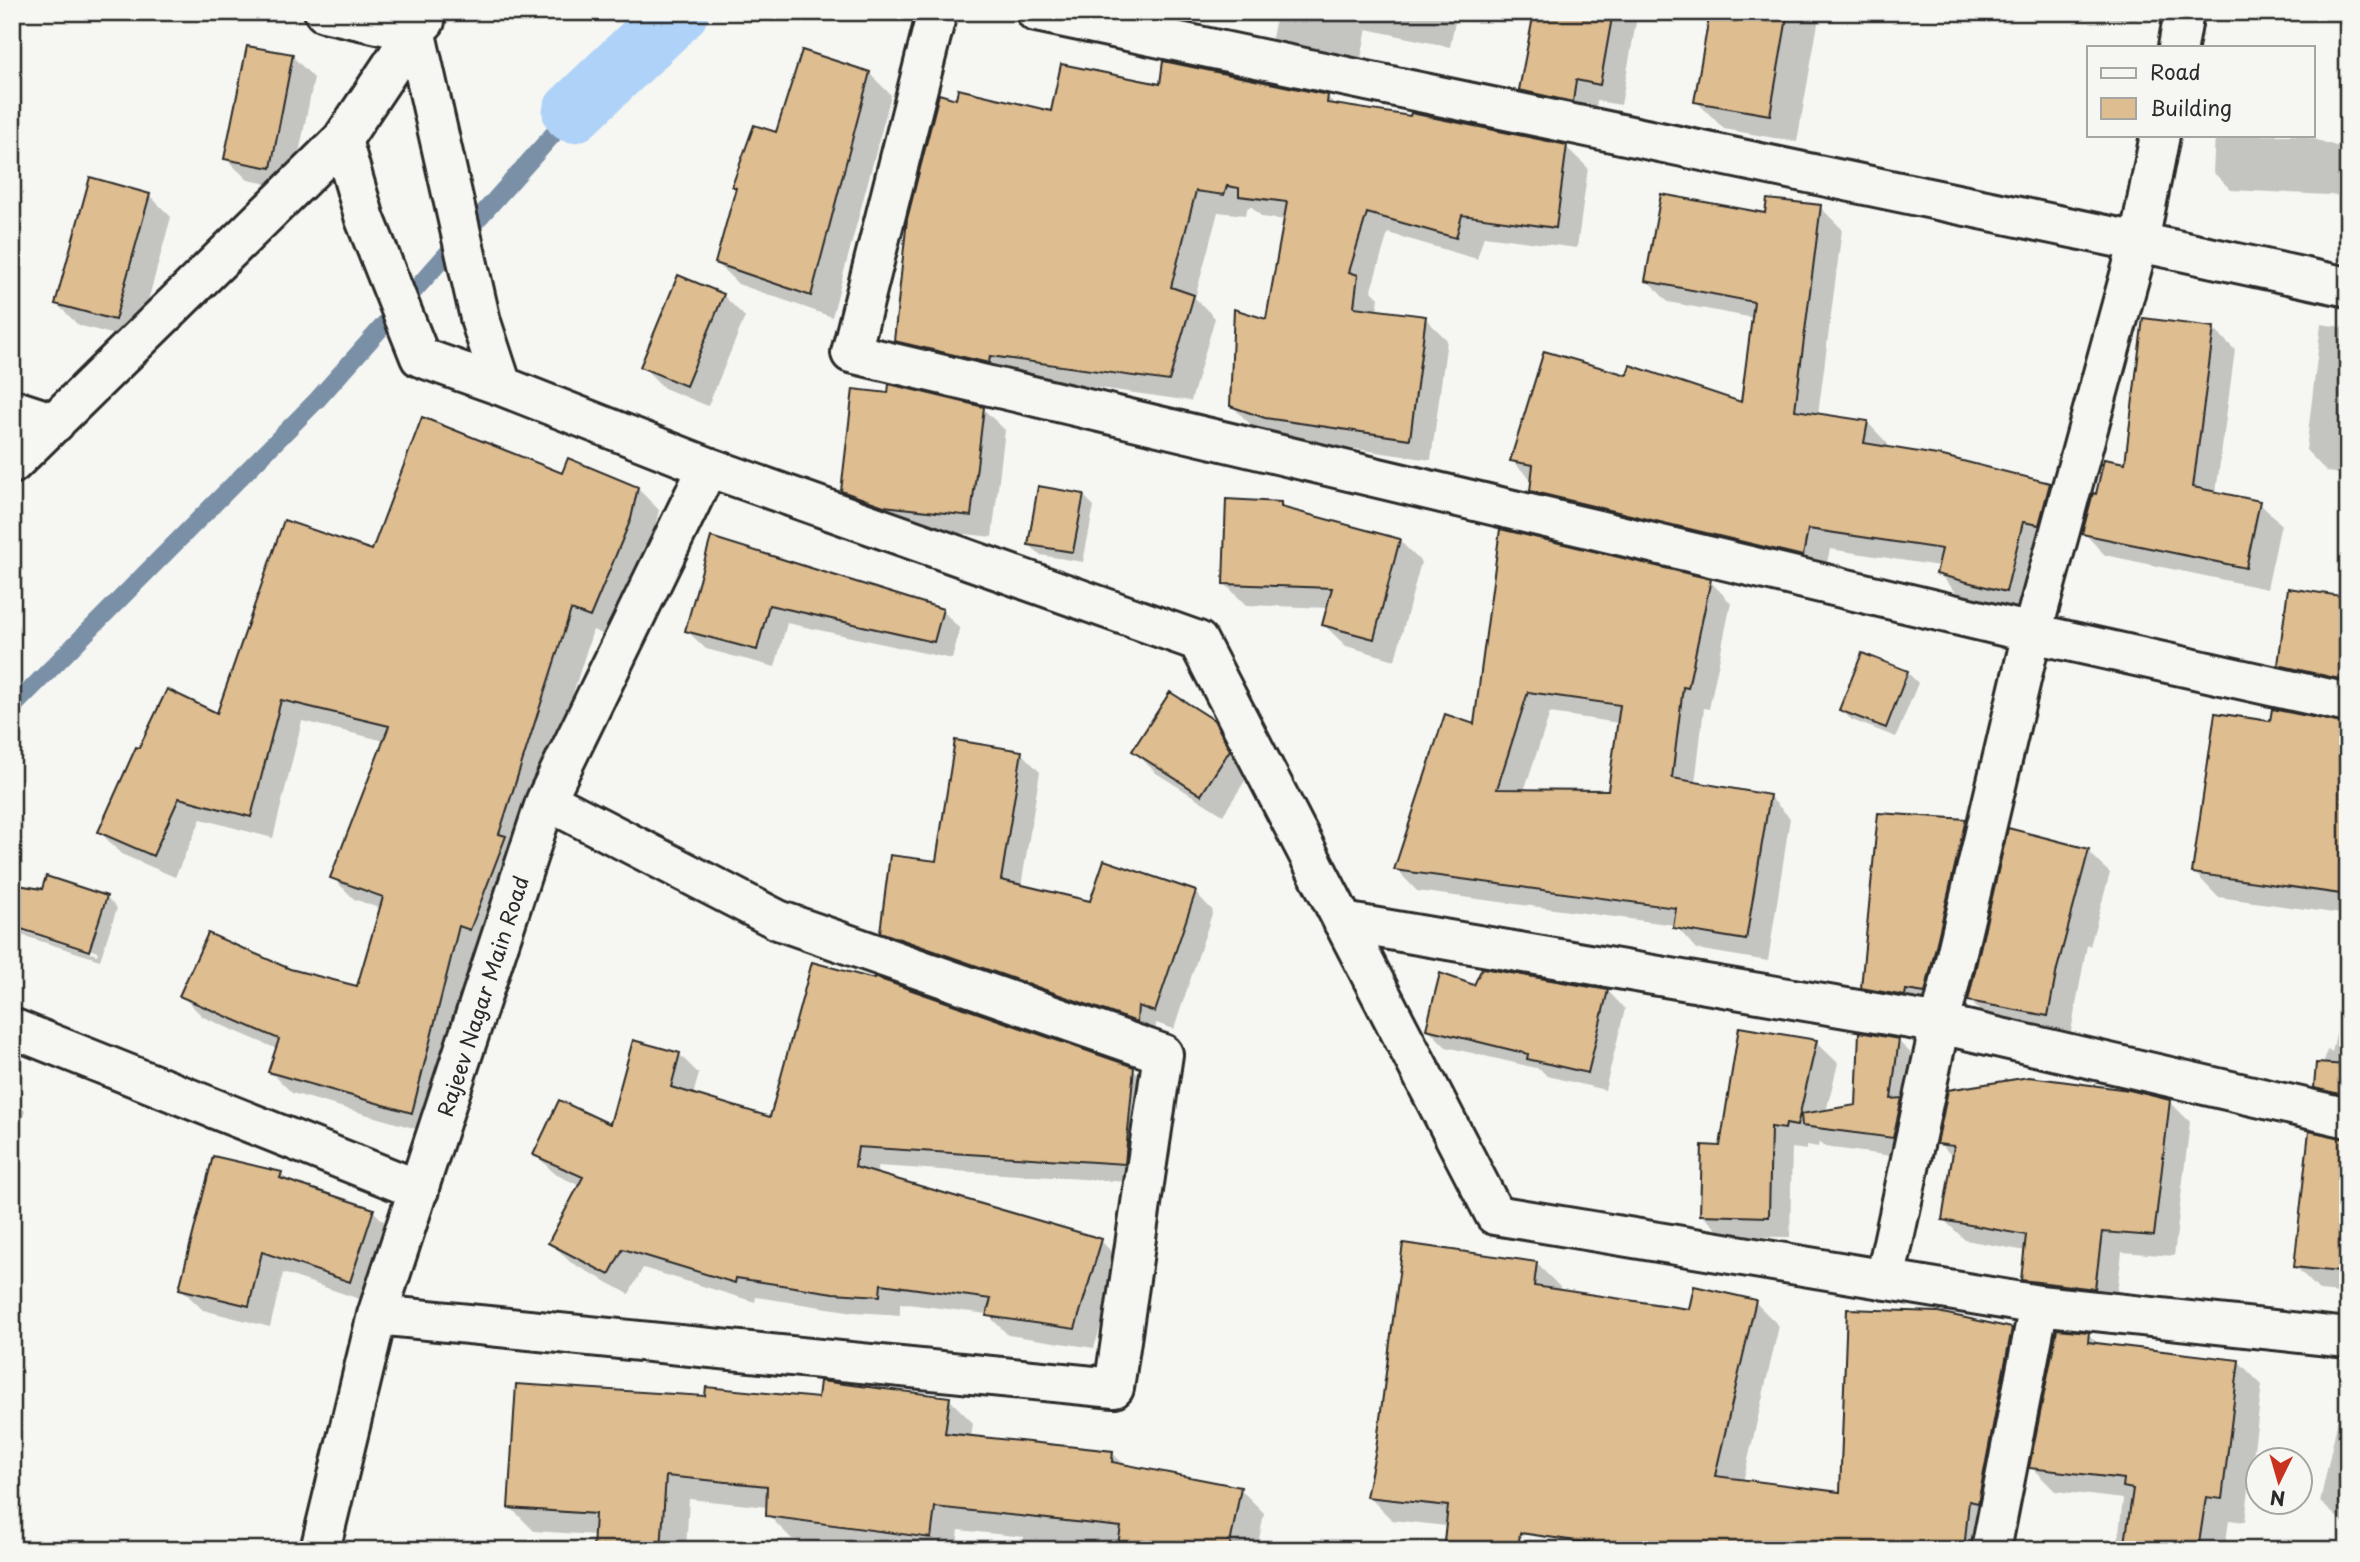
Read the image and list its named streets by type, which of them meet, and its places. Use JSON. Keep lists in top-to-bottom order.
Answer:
{
  "streets": {
    "street": ["Rajeev Nagar Main Road"]
  },
  "legend": ["Road", "Building"],
  "north": "bottom"
}
